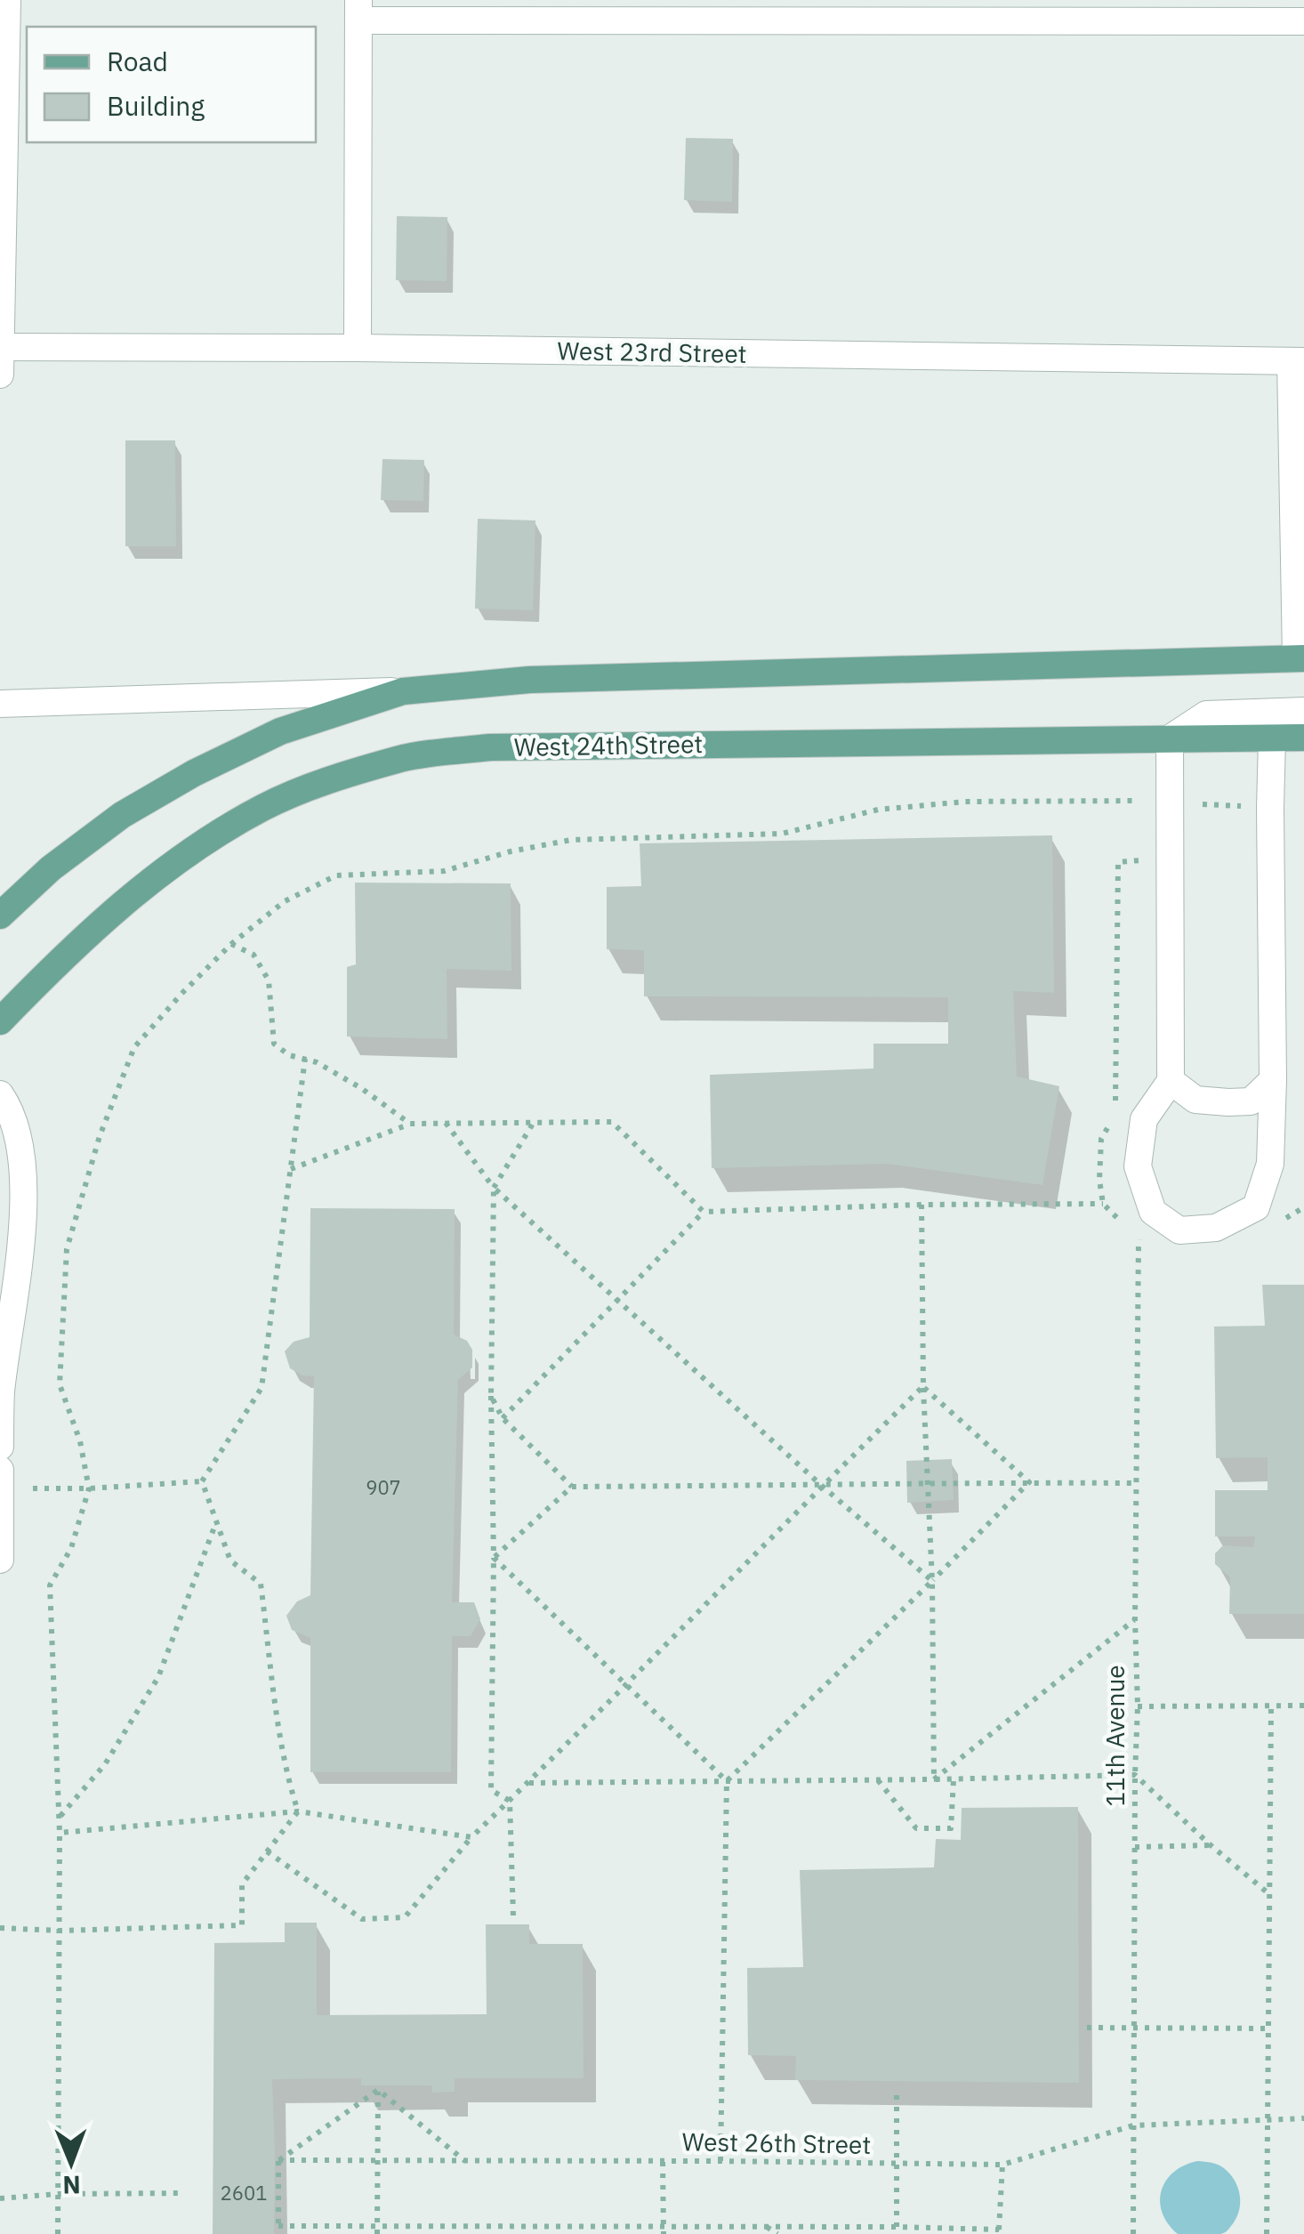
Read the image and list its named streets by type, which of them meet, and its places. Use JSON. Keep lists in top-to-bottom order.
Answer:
{
  "streets": {
    "main road": ["West 24th Street"],
    "street": ["West 23rd Street"],
    "path": ["11th Avenue", "West 26th Street"]
  },
  "crossings": [
    ["11th Avenue", "West 26th Street"]
  ],
  "house_numbers": ["907", "2601"],
  "legend": ["Road", "Building"],
  "north": "bottom"
}
